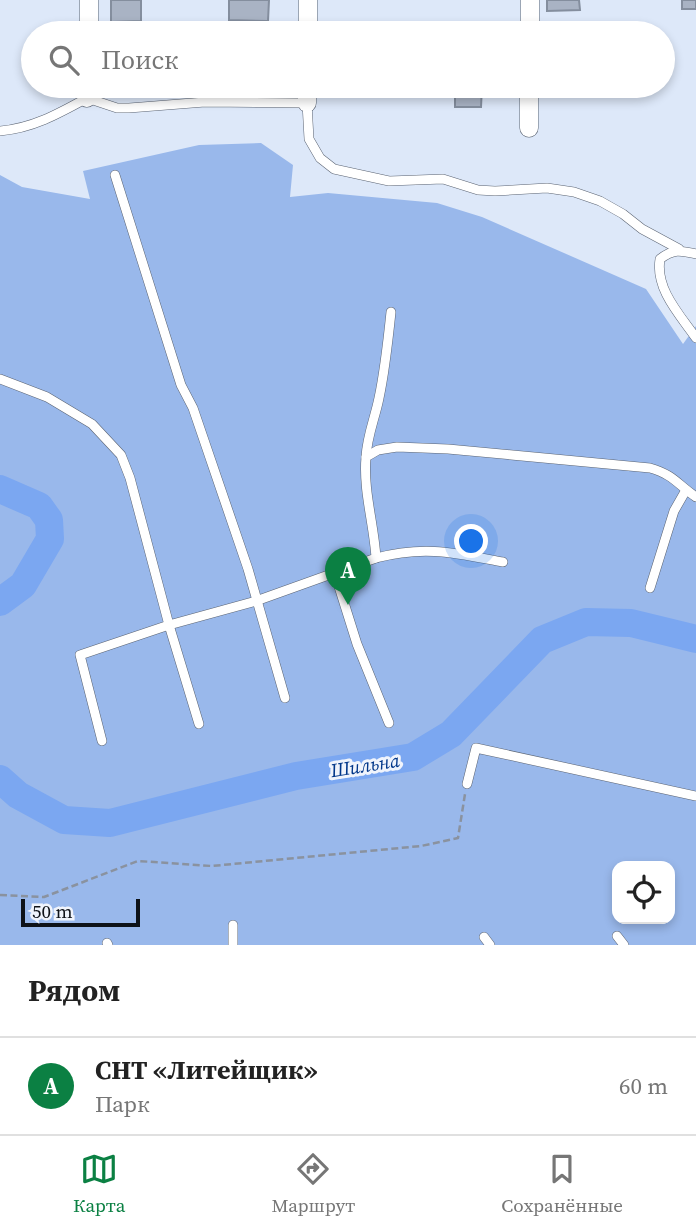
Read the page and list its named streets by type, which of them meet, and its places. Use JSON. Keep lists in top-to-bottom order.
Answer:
{
  "water": ["Шильна"],
  "scale_bar": "50 m",
  "page": {
    "search": "Поиск",
    "pins": "A",
    "scale": "50 m",
    "heading": "Рядом",
    "list": [
      {
        "mark": "A",
        "name": "СНТ «Литейщик»",
        "note": "Парк",
        "value": "60 m"
      }
    ],
    "nav": ["Карта", "Маршрут", "Сохранённые"]
  }
}
